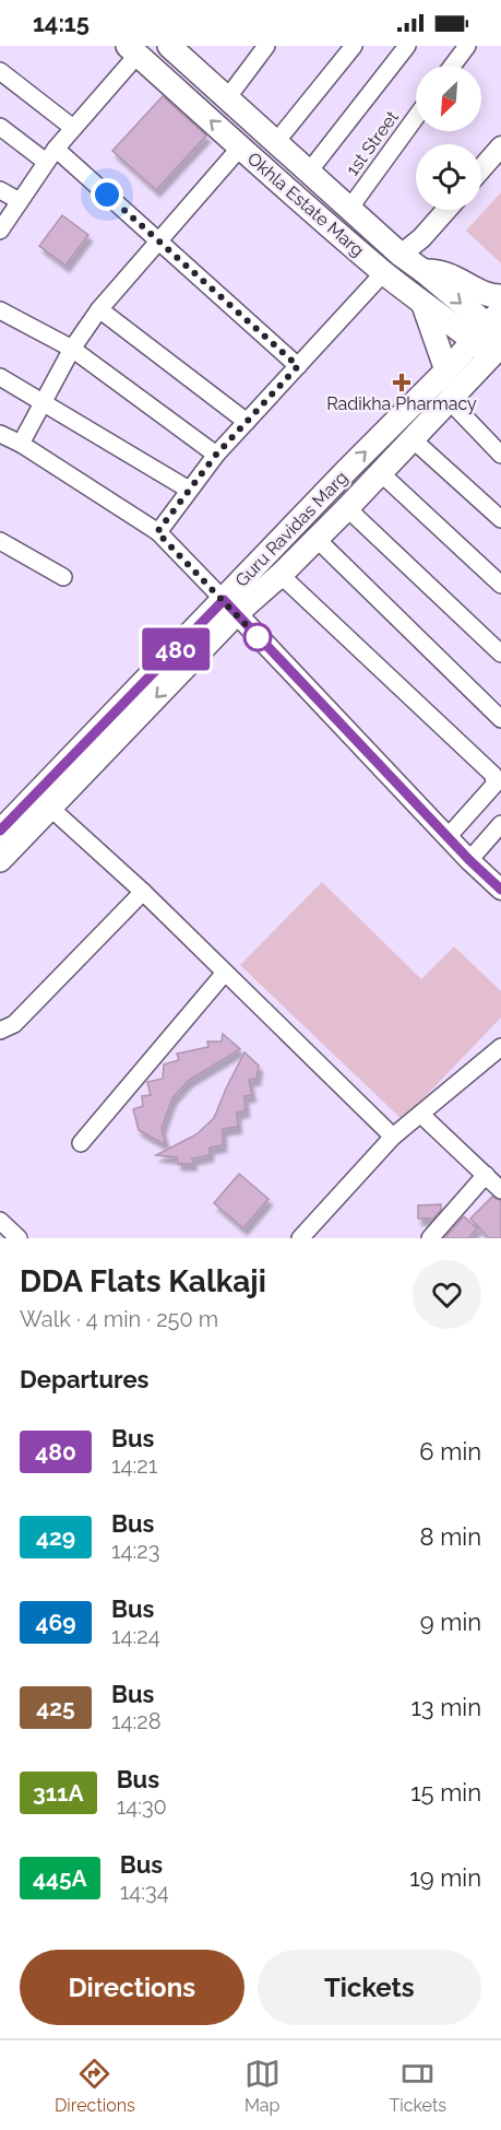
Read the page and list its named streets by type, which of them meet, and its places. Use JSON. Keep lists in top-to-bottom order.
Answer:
{
  "streets": {
    "main road": ["Okhla Estate Marg", "Guru Ravidas Marg"],
    "street": ["1st Street"]
  },
  "crossings": [
    ["1st Street", "Okhla Estate Marg"],
    ["Okhla Estate Marg", "Guru Ravidas Marg"]
  ],
  "places": {
    "health": ["Radikha Pharmacy"]
  },
  "lines": ["bus line 480"],
  "north": "bottom left",
  "page": {
    "status": "14:15",
    "on_map": "480",
    "heading": [
      ["DDA Flats Kalkaji", "Walk · 4 min · 250 m"],
      "Departures"
    ],
    "list": [
      {
        "mark": "480",
        "name": "Bus",
        "note": "14:21",
        "value": "6 min"
      },
      {
        "mark": "429",
        "name": "Bus",
        "note": "14:23",
        "value": "8 min"
      },
      {
        "mark": "469",
        "name": "Bus",
        "note": "14:24",
        "value": "9 min"
      },
      {
        "mark": "425",
        "name": "Bus",
        "note": "14:28",
        "value": "13 min"
      },
      {
        "mark": "311A",
        "name": "Bus",
        "note": "14:30",
        "value": "15 min"
      },
      {
        "mark": "445A",
        "name": "Bus",
        "note": "14:34",
        "value": "19 min"
      }
    ],
    "buttons": ["Directions", "Tickets"],
    "tabs": ["Directions", "Map", "Tickets"]
  }
}
